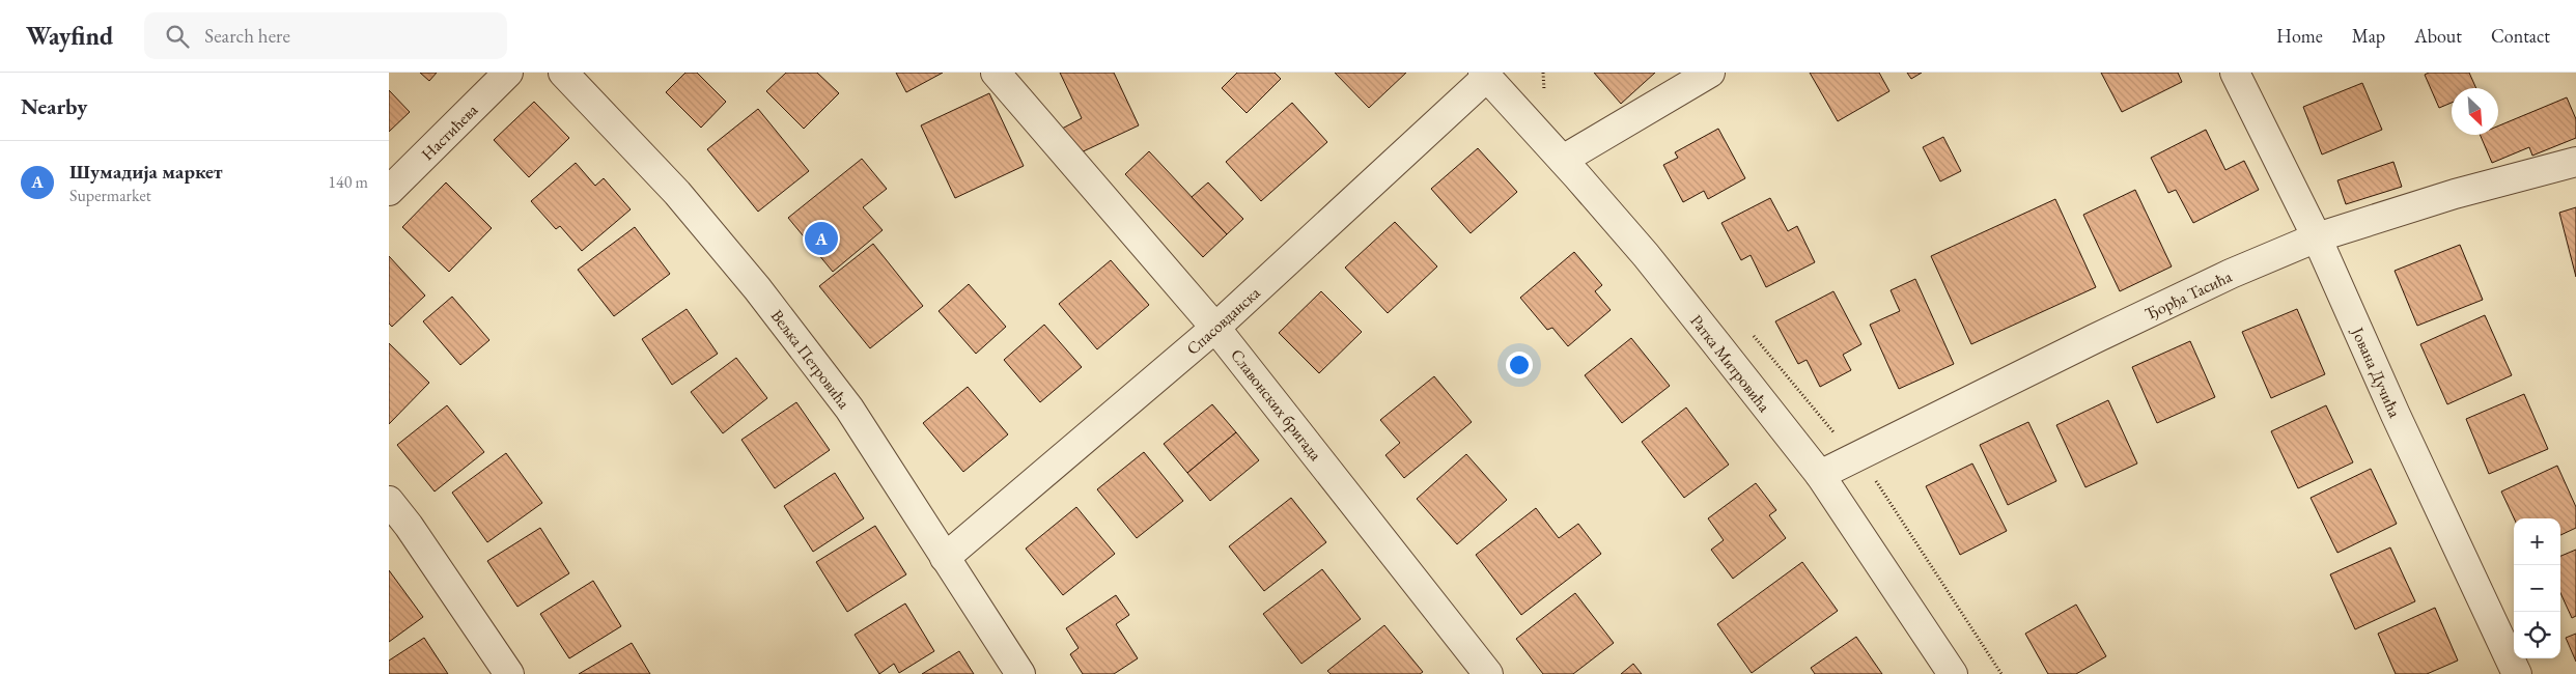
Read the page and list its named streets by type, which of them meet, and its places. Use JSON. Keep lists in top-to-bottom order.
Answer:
{
  "streets": {
    "street": [
      "Настићева",
      "Ђорђа Тасића",
      "Спасовданска",
      "Вељка Петровића",
      "Ратка Митровића",
      "Јована Дучића",
      "Славонских бригада"
    ]
  },
  "crossings": [
    ["Ђорђа Тасића", "Ратка Митровића"],
    ["Ђорђа Тасића", "Јована Дучића"],
    ["Спасовданска", "Вељка Петровића"],
    ["Спасовданска", "Ратка Митровића"],
    ["Спасовданска", "Славонских бригада"]
  ],
  "north": "bottom right",
  "page": {
    "header": "Wayfind",
    "search": "Search here",
    "nav": [
      "Home",
      "Map",
      "About",
      "Contact"
    ],
    "heading": "Nearby",
    "list": [
      {
        "mark": "A",
        "name": "Шумадија маркет",
        "note": "Supermarket",
        "value": "140 m"
      }
    ],
    "pins": "A",
    "map_buttons": ["+", "−"]
  }
}
